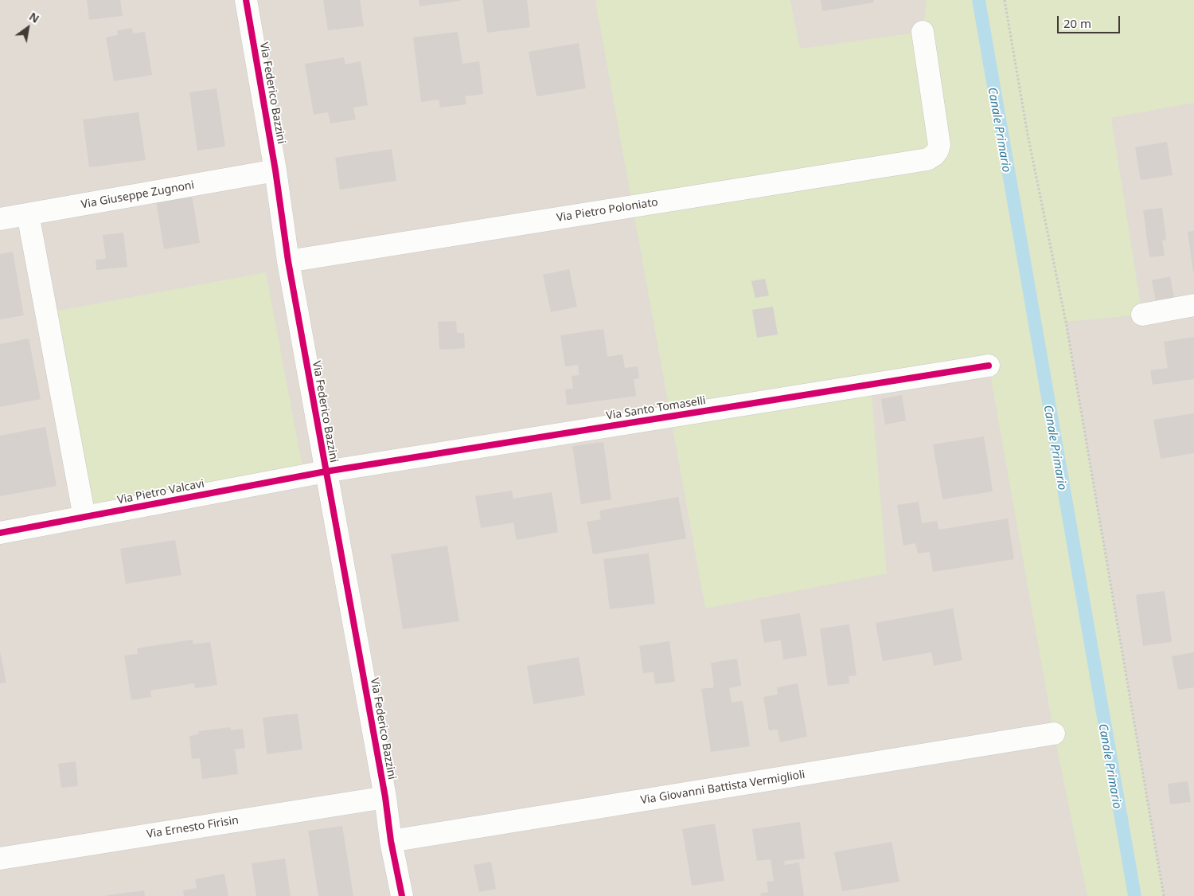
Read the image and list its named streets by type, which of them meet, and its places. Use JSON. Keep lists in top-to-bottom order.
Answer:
{
  "streets": {
    "street": [
      "Via Federico Bazzini",
      "Via Giuseppe Zugnoni",
      "Via Pietro Poloniato",
      "Via Santo Tomaselli",
      "Via Pietro Valcavi",
      "Via Giovanni Battista Vermiglioli",
      "Via Ernesto Firisin"
    ]
  },
  "crossings": [
    ["Via Federico Bazzini", "Via Giuseppe Zugnoni"],
    ["Via Federico Bazzini", "Via Pietro Poloniato"],
    ["Via Federico Bazzini", "Via Santo Tomaselli"],
    ["Via Federico Bazzini", "Via Pietro Valcavi"],
    ["Via Federico Bazzini", "Via Giovanni Battista Vermiglioli"],
    ["Via Federico Bazzini", "Via Ernesto Firisin"],
    ["Via Santo Tomaselli", "Via Pietro Valcavi"]
  ],
  "water": ["Canale Primario"],
  "scale_bar": "20 m",
  "north": "top right"
}
